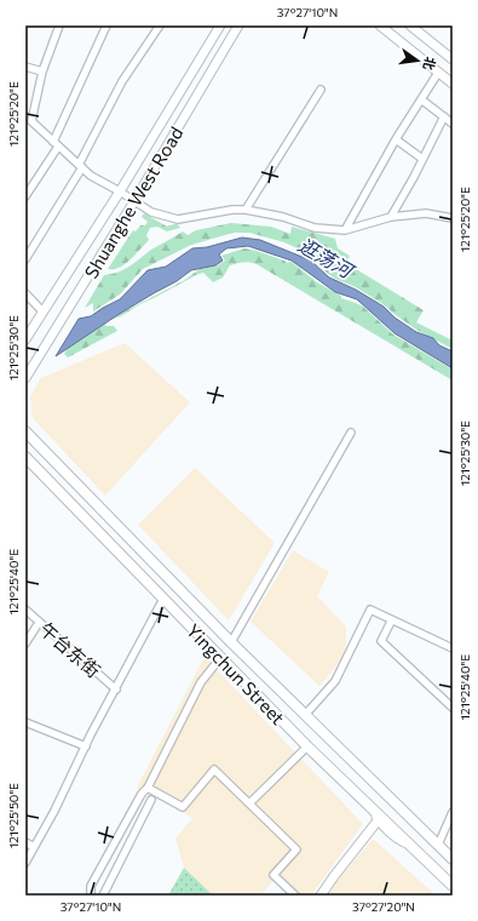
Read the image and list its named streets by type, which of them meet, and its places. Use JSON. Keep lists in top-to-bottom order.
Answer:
{
  "streets": {
    "main road": ["Yingchun Street"],
    "street": ["Shuanghe West Road", "午台东街"]
  },
  "water": ["逛荡河"],
  "north": "right",
  "coordinates": [
    "37°27'10\"N",
    "121°25'20\"E",
    "121°25'30\"E",
    "121°25'40\"E",
    "121°25'50\"E",
    "37°27'20\"N"
  ]
}
